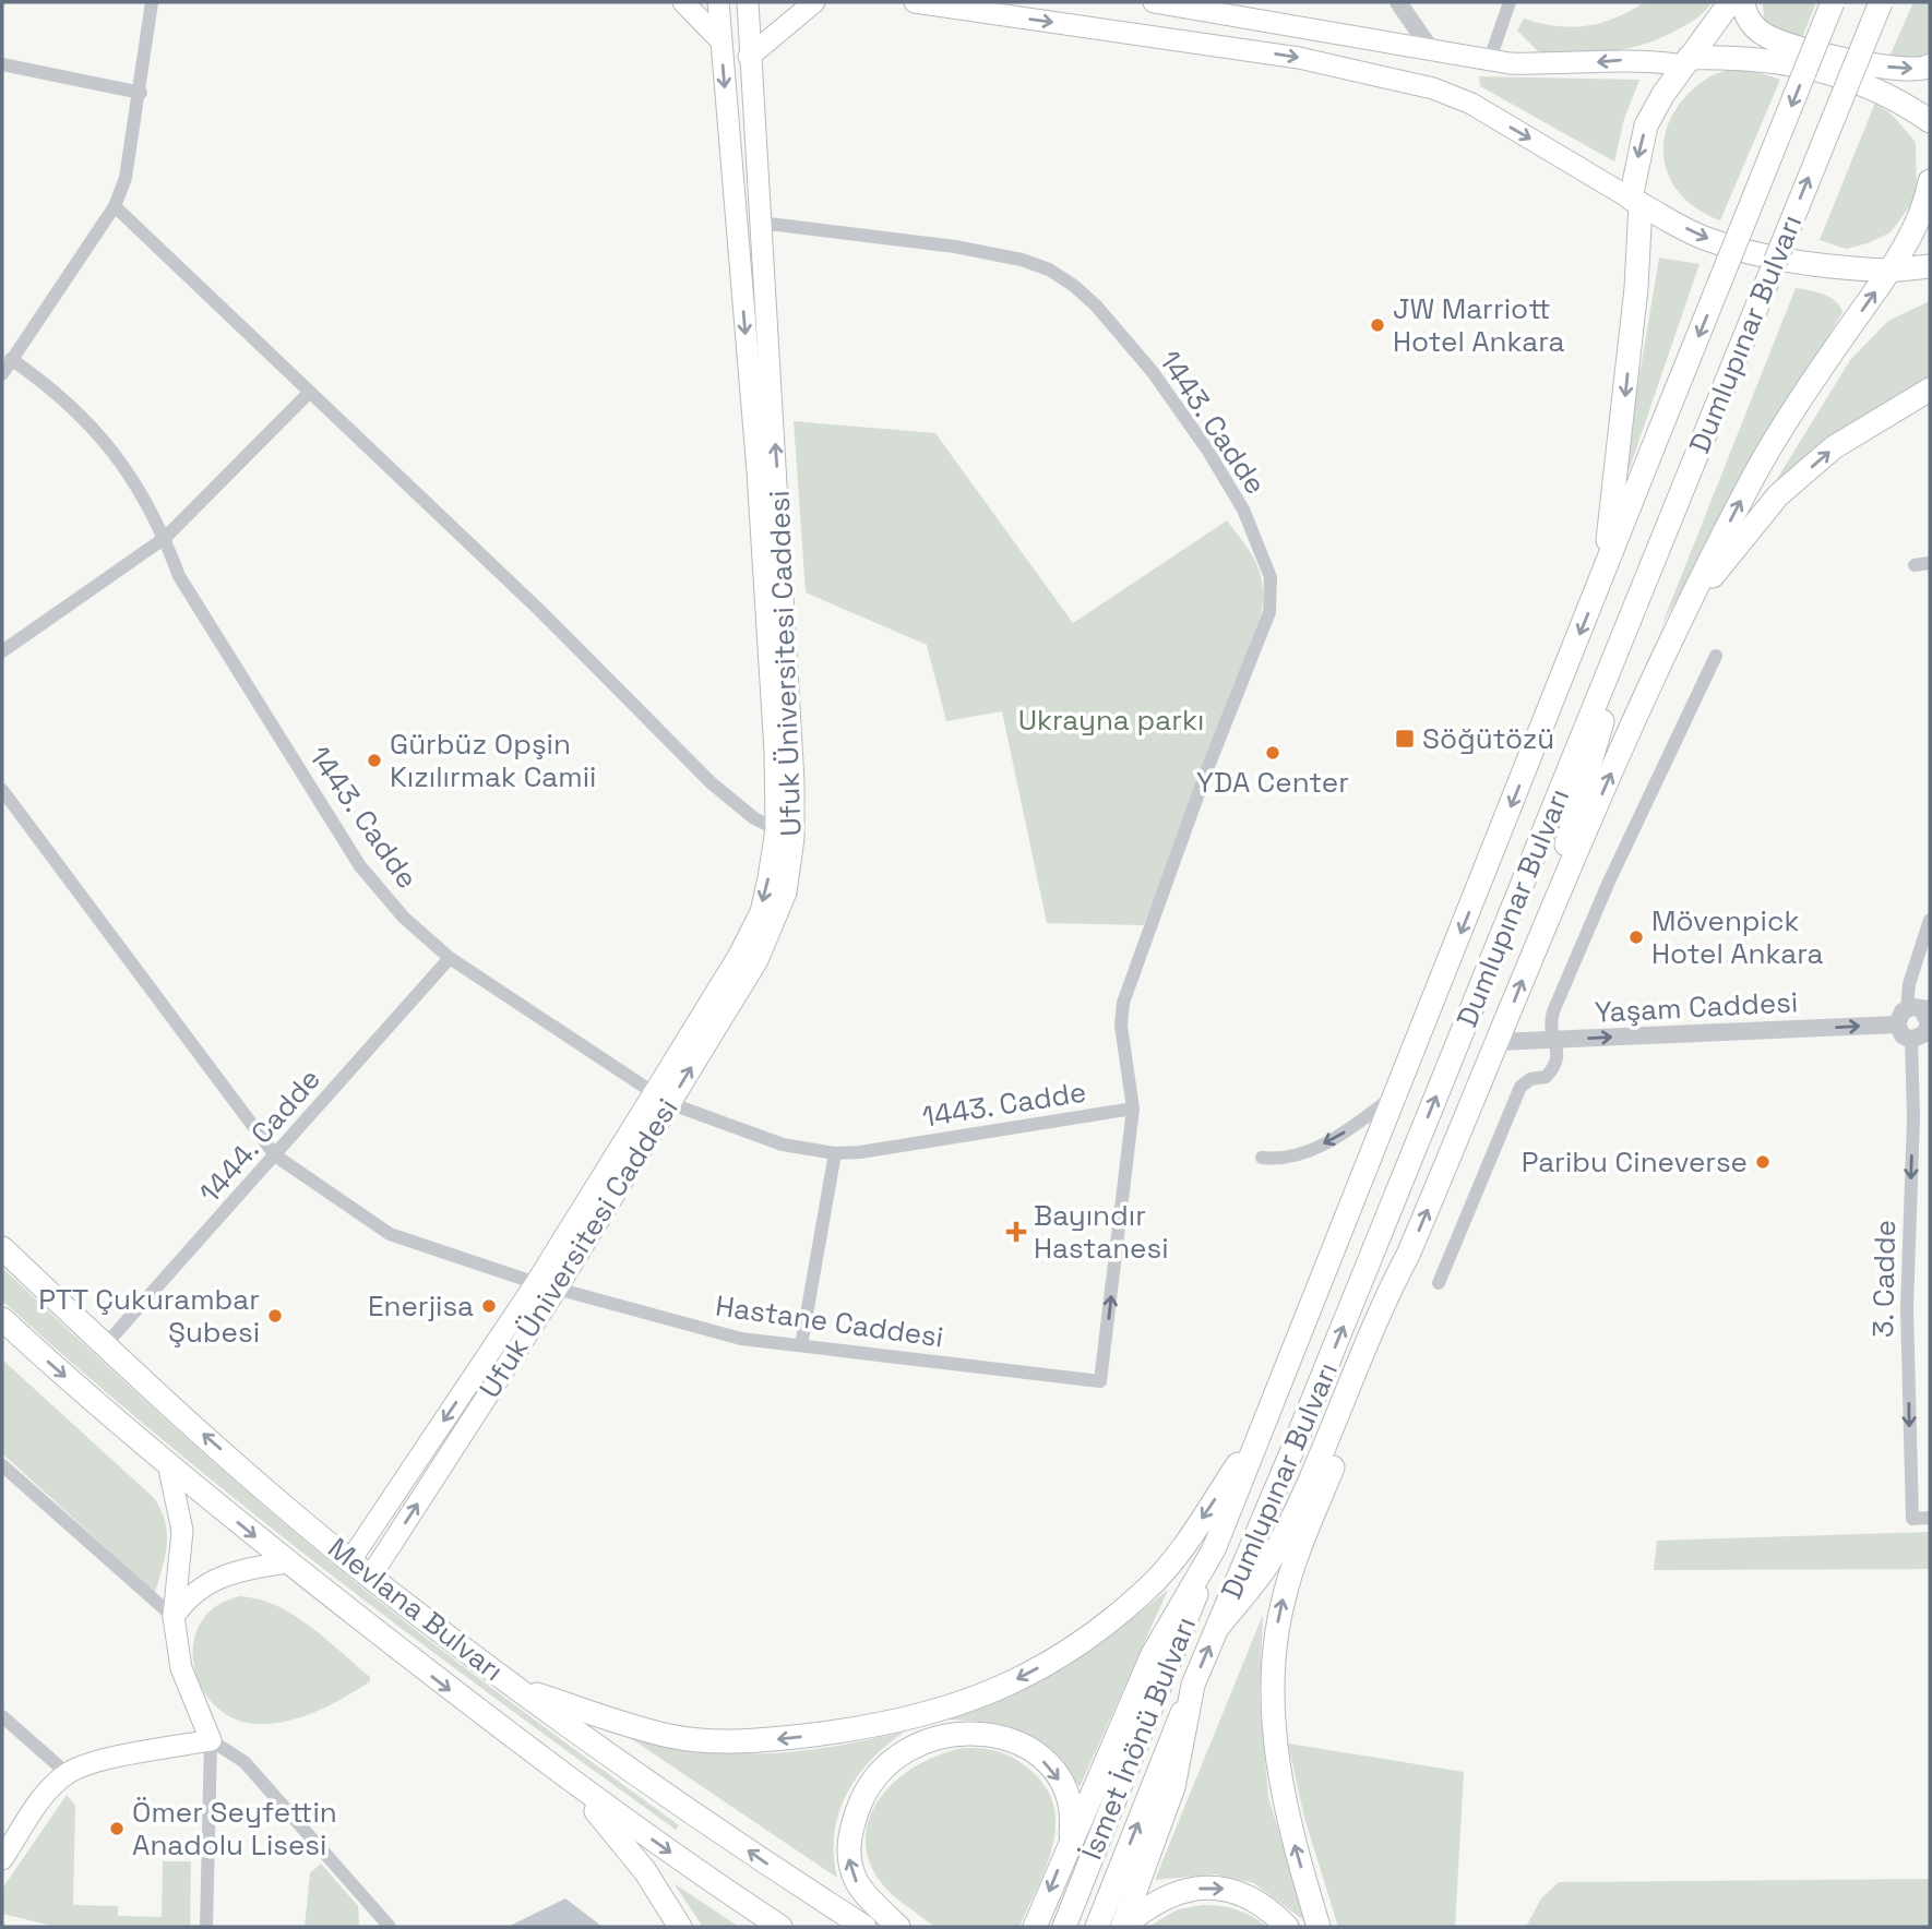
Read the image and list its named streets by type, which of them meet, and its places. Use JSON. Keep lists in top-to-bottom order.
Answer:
{
  "streets": {
    "main road": [
      "Dumlupınar Bulvarı",
      "Ufuk Üniversitesi Caddesi",
      "Mevlana Bulvarı",
      "İsmet İnönü Bulvarı"
    ],
    "street": [
      "1443. Cadde",
      "Yaşam Caddesi",
      "1444. Cadde",
      "3. Cadde",
      "Hastane Caddesi"
    ]
  },
  "crossings": [
    ["Dumlupınar Bulvarı", "İsmet İnönü Bulvarı"],
    ["1443. Cadde", "Ufuk Üniversitesi Caddesi"],
    ["1443. Cadde", "1444. Cadde"],
    ["1443. Cadde", "Hastane Caddesi"],
    ["Ufuk Üniversitesi Caddesi", "Hastane Caddesi"],
    ["Ufuk Üniversitesi Caddesi", "Mevlana Bulvarı"],
    ["1444. Cadde", "Hastane Caddesi"],
    ["1444. Cadde", "Mevlana Bulvarı"]
  ],
  "one_way": ["Yaşam Caddesi", "3. Cadde"],
  "parks": ["Ukrayna parkı"],
  "places": {
    "other": [
      "JW Marriott Hotel Ankara",
      "YDA Center",
      "Gürbüz Opşin Kızılırmak Camii",
      "Mövenpick Hotel Ankara",
      "Paribu Cineverse",
      "Enerjisa",
      "PTT Çukurambar Şubesi",
      "Ömer Seyfettin Anadolu Lisesi"
    ],
    "transit": ["Söğütözü"],
    "health": ["Bayındır Hastanesi"]
  }
}
